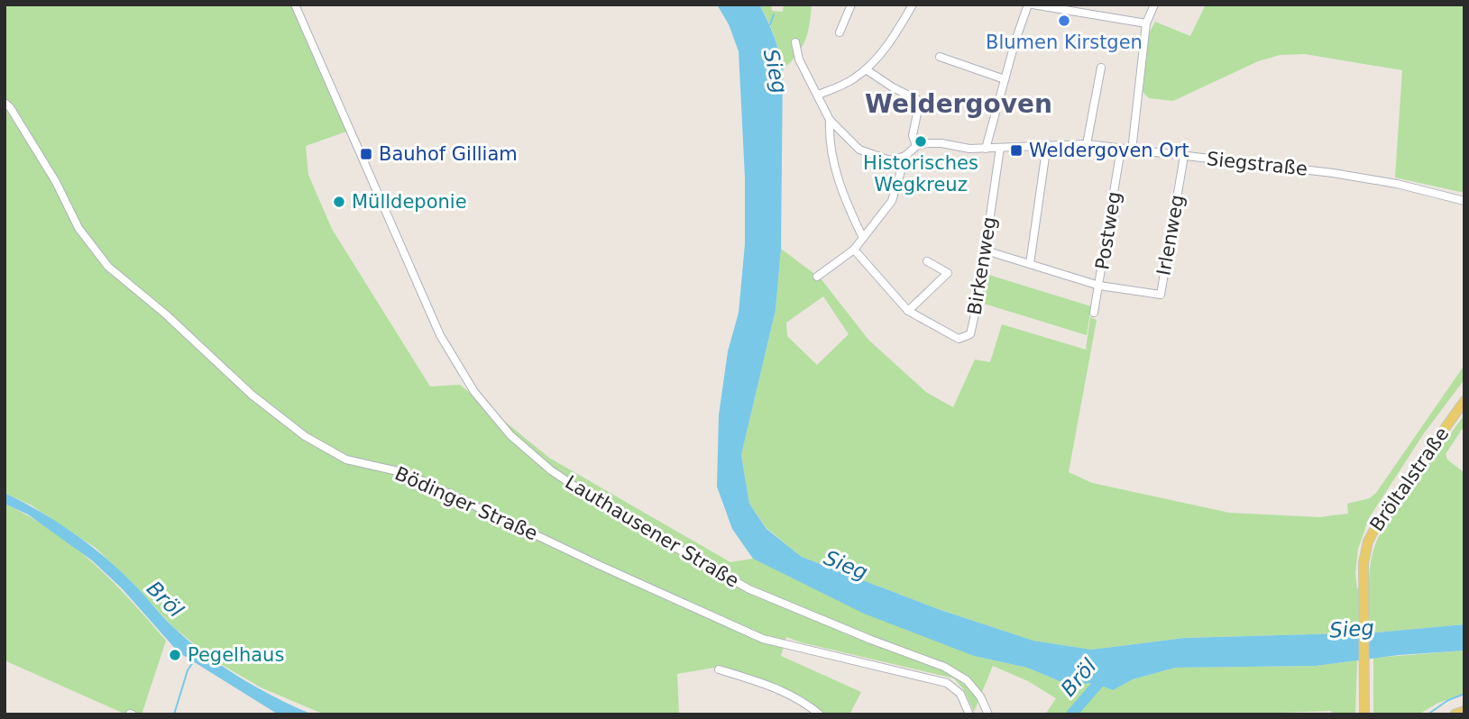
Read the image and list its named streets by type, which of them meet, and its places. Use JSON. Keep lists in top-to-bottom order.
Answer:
{
  "streets": {
    "main road": ["Bröltalstraße"],
    "street": [
      "Siegstraße",
      "Postweg",
      "Irlenweg",
      "Birkenweg",
      "Bödinger Straße",
      "Lauthausener Straße"
    ]
  },
  "crossings": [
    ["Siegstraße", "Postweg"],
    ["Siegstraße", "Irlenweg"],
    ["Siegstraße", "Birkenweg"],
    ["Postweg", "Irlenweg"],
    ["Irlenweg", "Birkenweg"]
  ],
  "districts": ["Weldergoven"],
  "water": ["Sieg", "Bröl"],
  "places": {
    "other": [
      "Blumen Kirstgen",
      "Historisches Wegkreuz",
      "Mülldeponie",
      "Pegelhaus"
    ],
    "transit": ["Weldergoven Ort", "Bauhof Gilliam"]
  }
}
